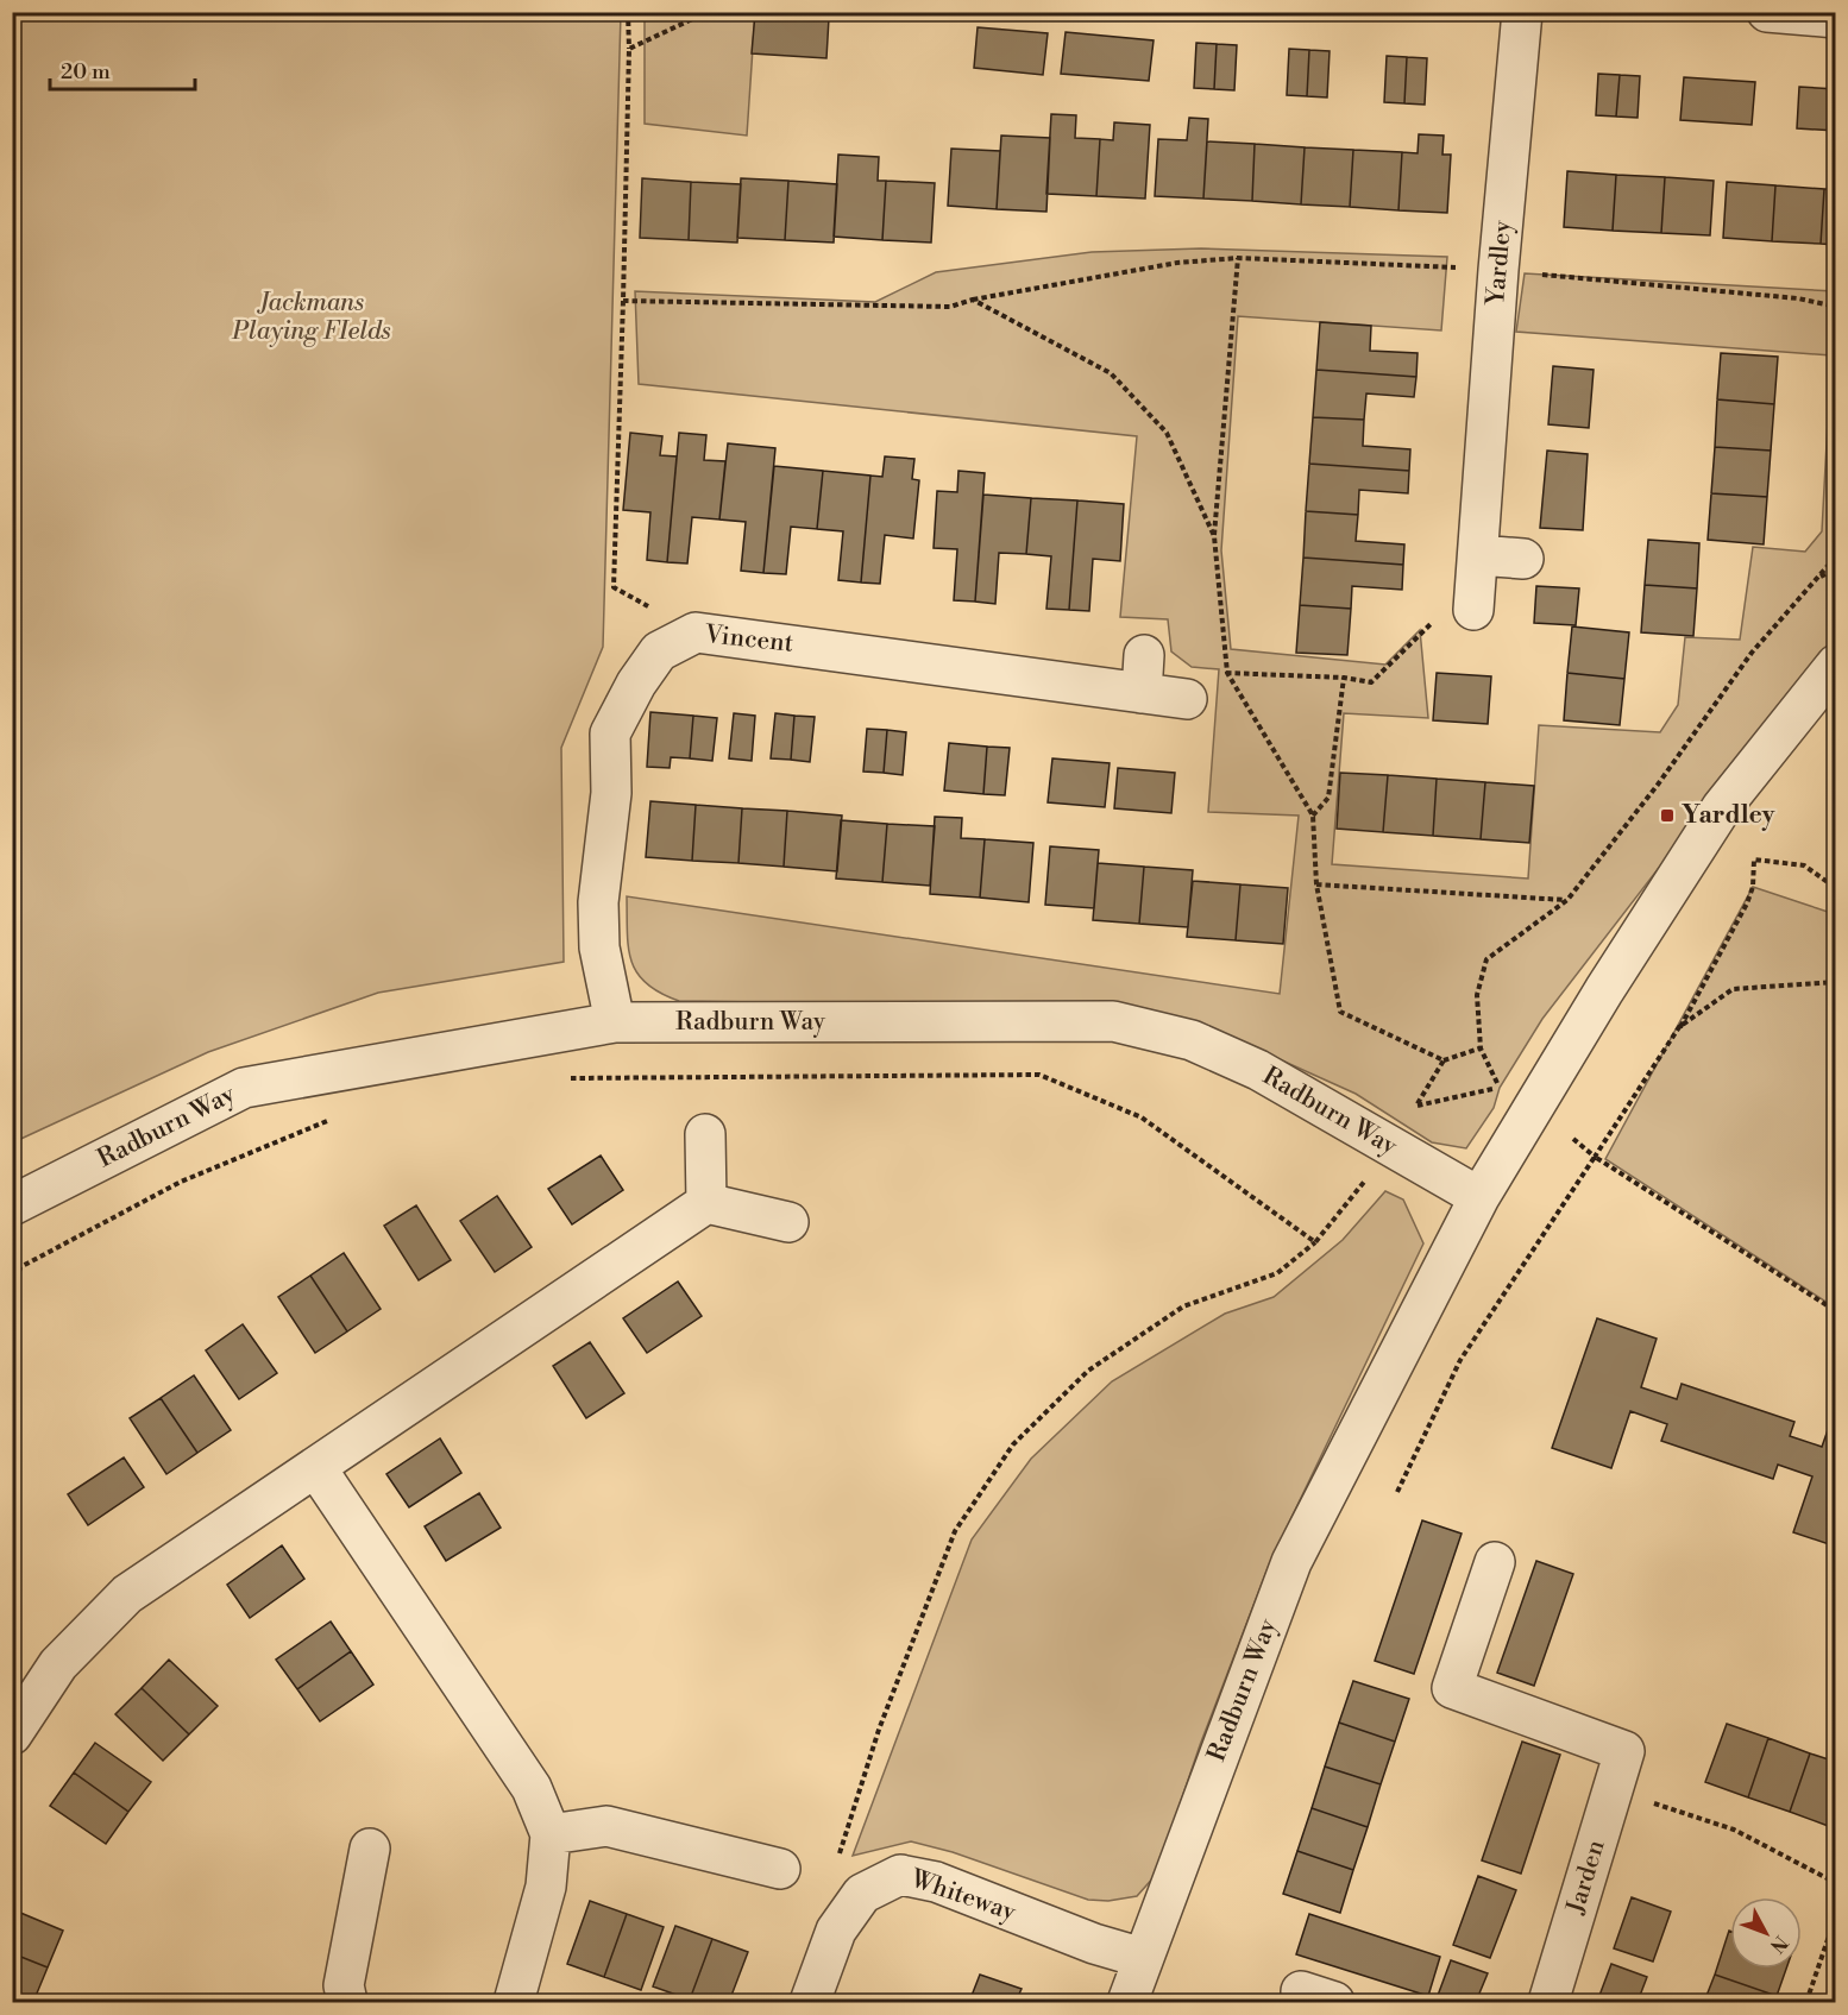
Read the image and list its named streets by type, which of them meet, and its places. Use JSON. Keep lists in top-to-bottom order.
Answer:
{
  "streets": {
    "street": [
      "Yardley",
      "Vincent",
      "Radburn Way",
      "Jarden",
      "Whiteway"
    ]
  },
  "crossings": [
    ["Vincent", "Radburn Way"],
    ["Radburn Way", "Whiteway"]
  ],
  "parks": ["Jackmans Playing FIelds"],
  "places": {
    "transit": ["Yardley"]
  },
  "scale_bar": "20 m",
  "north": "bottom right"
}
